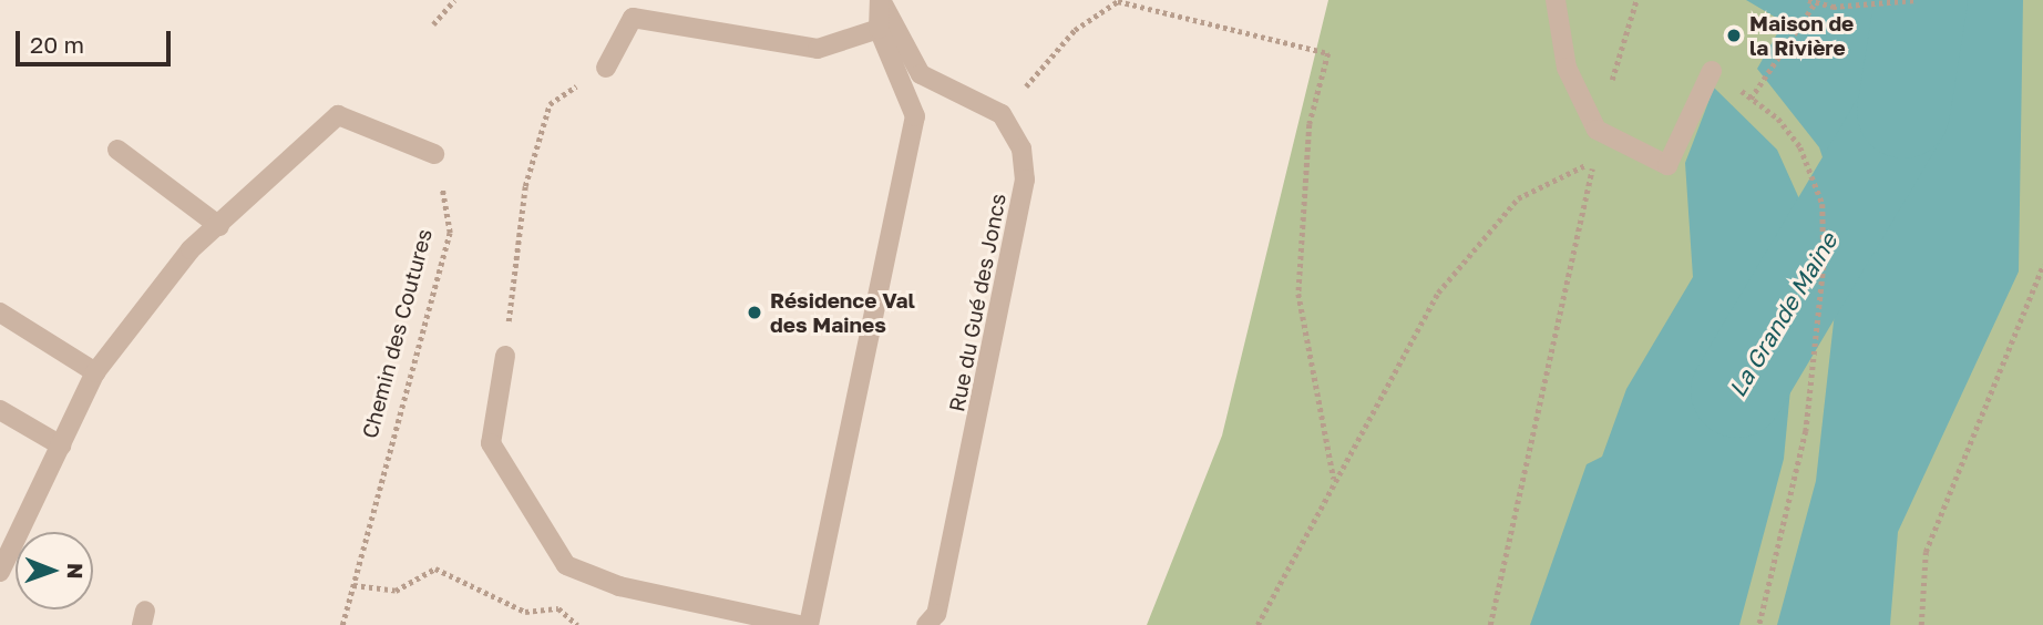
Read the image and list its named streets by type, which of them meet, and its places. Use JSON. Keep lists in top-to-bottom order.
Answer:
{
  "streets": {
    "street": ["Rue du Gué des Joncs"],
    "path": ["Chemin des Coutures"]
  },
  "water": ["La Grande Maine"],
  "places": ["Maison de la Rivière", "Résidence Val des Maines"],
  "scale_bar": "20 m",
  "north": "right"
}
